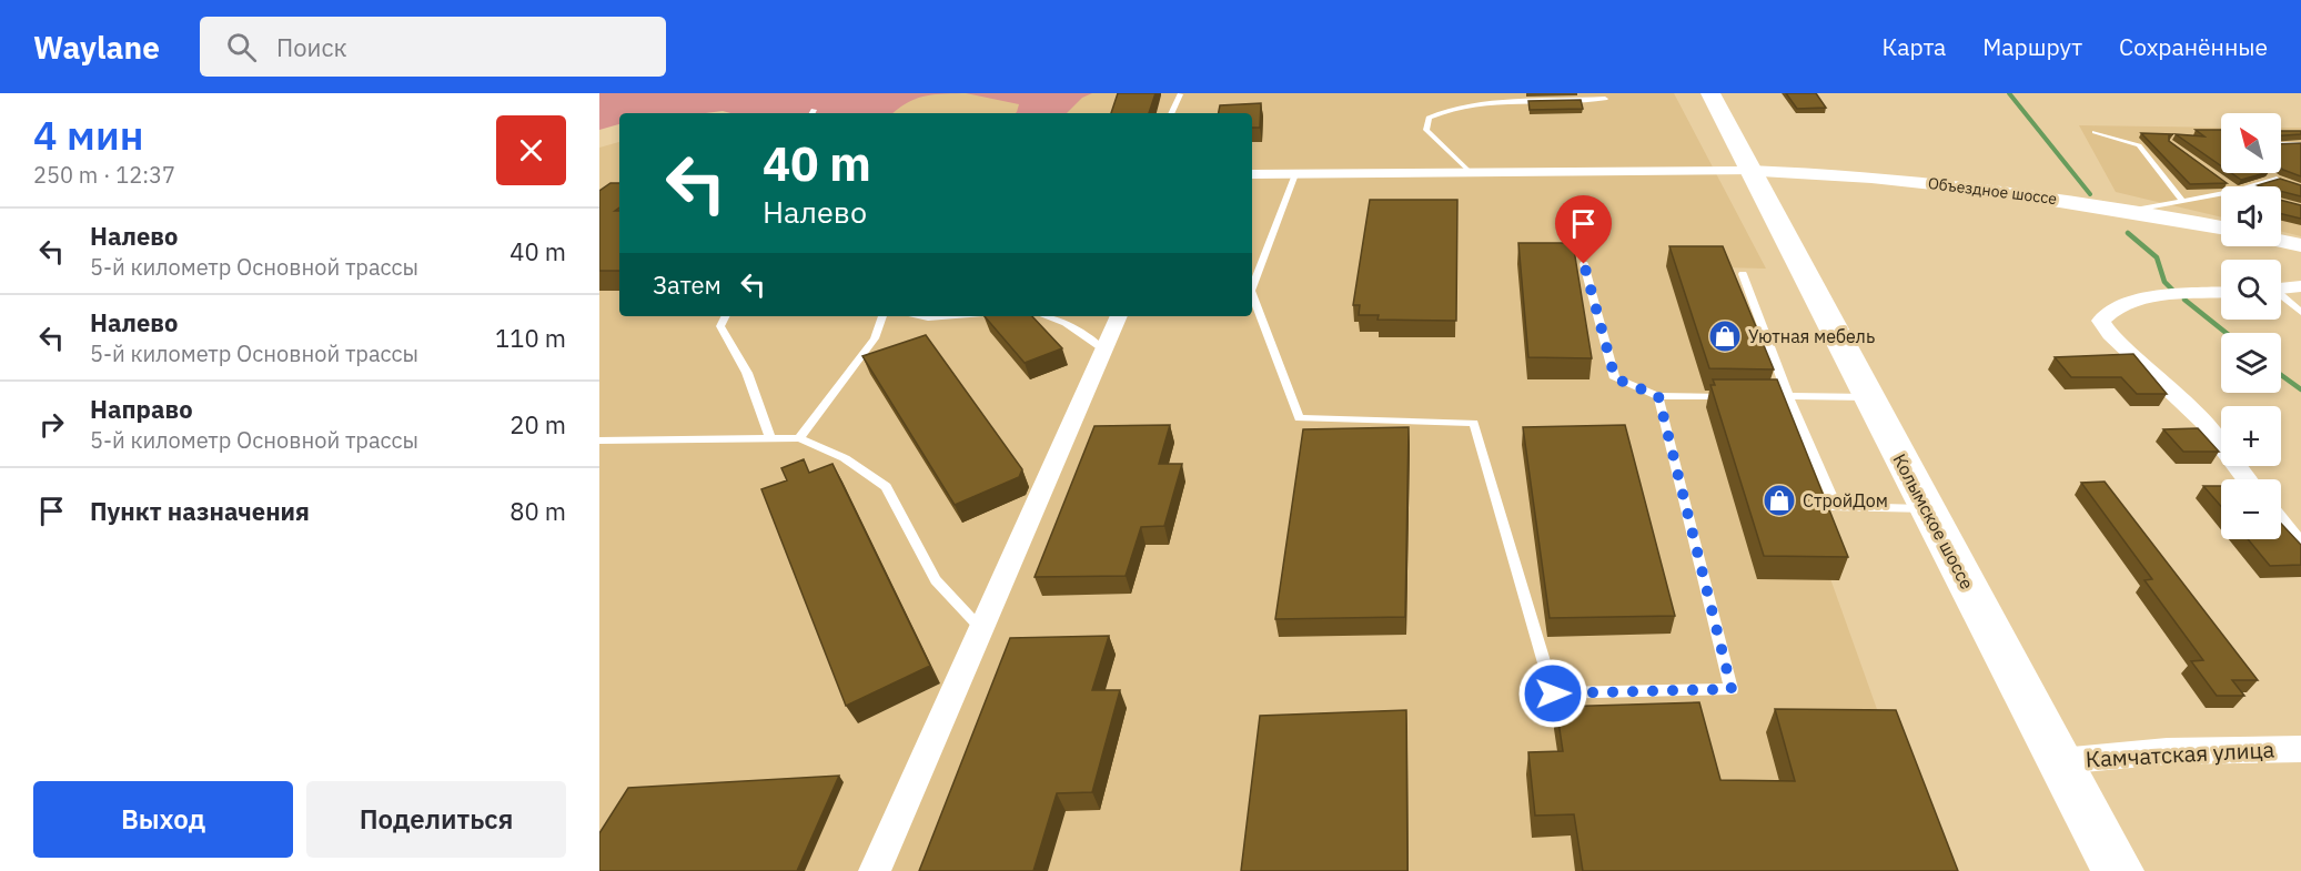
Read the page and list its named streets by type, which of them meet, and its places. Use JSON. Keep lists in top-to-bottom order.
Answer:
{
  "streets": {
    "highway": ["Колымское шоссе"],
    "street": ["Объездное шоссе", "Камчатская улица"]
  },
  "crossings": [
    ["Объездное шоссе", "Колымское шоссе"],
    ["Колымское шоссе", "Камчатская улица"]
  ],
  "places": {
    "shop": ["Уютная мебель", "СтройДом"]
  },
  "north": "top left",
  "page": {
    "header": "Waylane",
    "search": "Поиск",
    "nav": ["Карта", "Маршрут", "Сохранённые"],
    "heading": ["4 мин", "250 m · 12:37"],
    "map_buttons": ["+", "−"],
    "turn": ["40 m", "Налево"],
    "list": [
      {
        "name": "Налево",
        "note": "5-й километр Основной трассы",
        "value": "40 m"
      },
      {
        "name": "Налево",
        "note": "5-й километр Основной трассы",
        "value": "110 m"
      },
      {
        "name": "Направо",
        "note": "5-й километр Основной трассы",
        "value": "20 m"
      },
      {
        "name": "Пункт назначения",
        "value": "80 m"
      }
    ],
    "then": "Затем",
    "buttons": ["Выход", "Поделиться"]
  }
}
